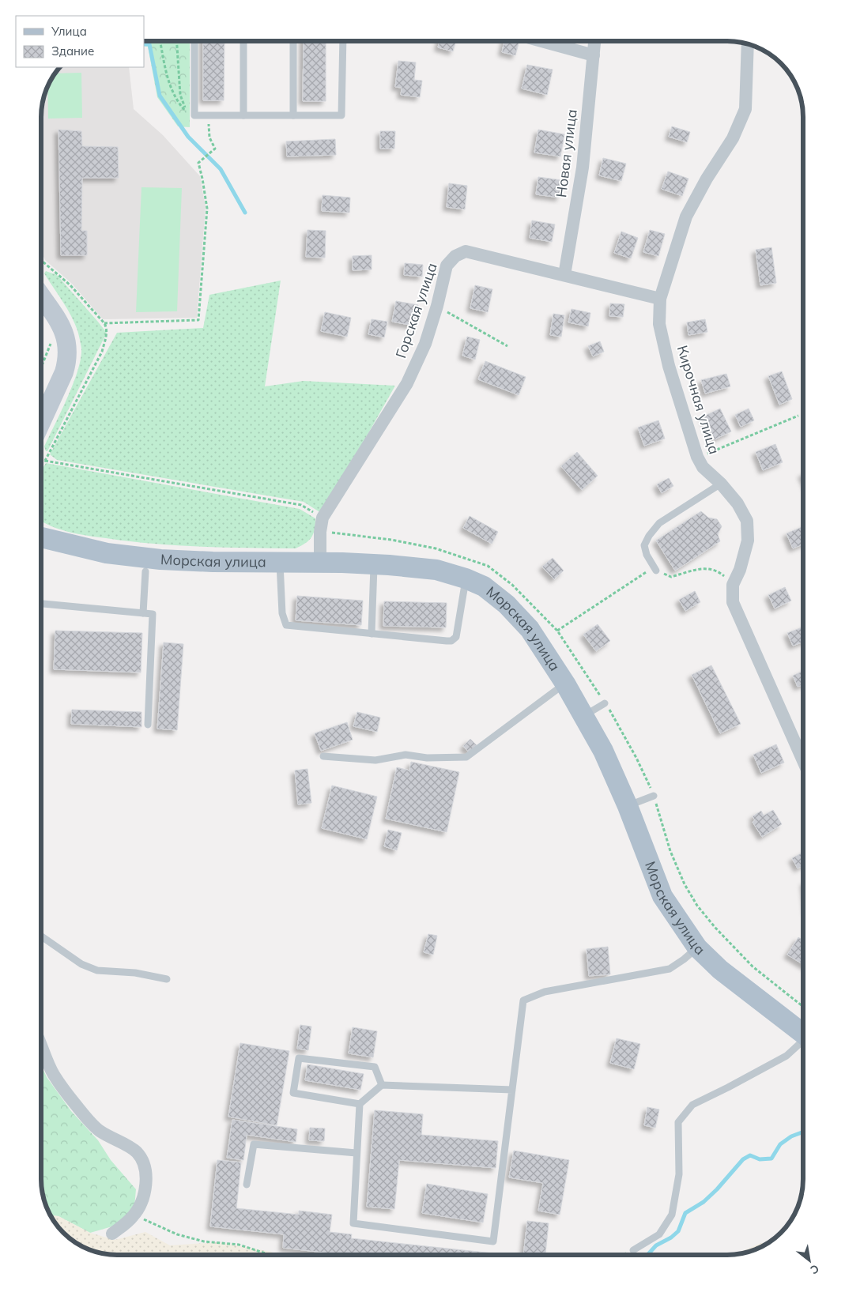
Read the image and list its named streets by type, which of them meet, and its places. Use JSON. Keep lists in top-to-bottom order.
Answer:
{
  "streets": {
    "main road": ["Морская улица"],
    "street": ["Новая улица", "Горская улица", "Кирочная улица"]
  },
  "crossings": [
    ["Новая улица", "Горская улица"],
    ["Горская улица", "Кирочная улица"],
    ["Горская улица", "Морская улица"]
  ],
  "legend": ["Улица", "Здание"],
  "north": "bottom right"
}
